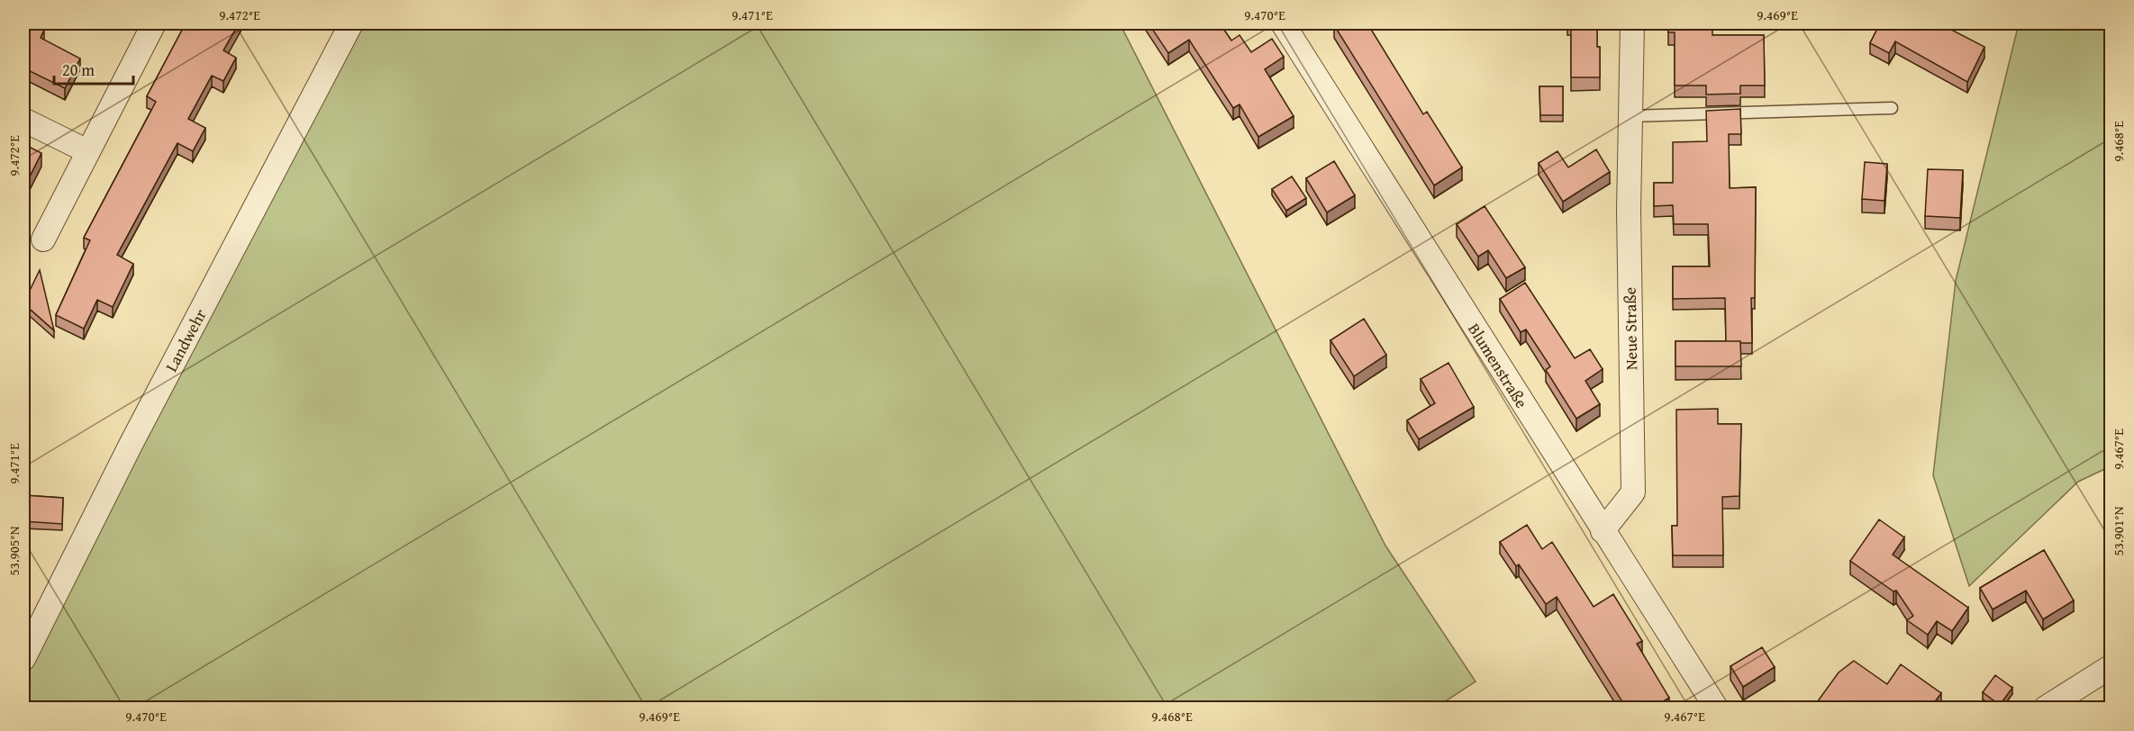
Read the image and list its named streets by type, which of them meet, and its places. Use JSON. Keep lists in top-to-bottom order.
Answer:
{
  "streets": {
    "street": ["Neue Straße", "Landwehr", "Blumenstraße"]
  },
  "crossings": [
    ["Neue Straße", "Blumenstraße"]
  ],
  "scale_bar": "20 m",
  "coordinates": [
    "9.472°E",
    "9.471°E",
    "9.470°E",
    "9.469°E",
    "9.468°E",
    "9.467°E",
    "53.901°N",
    "53.905°N"
  ]
}
